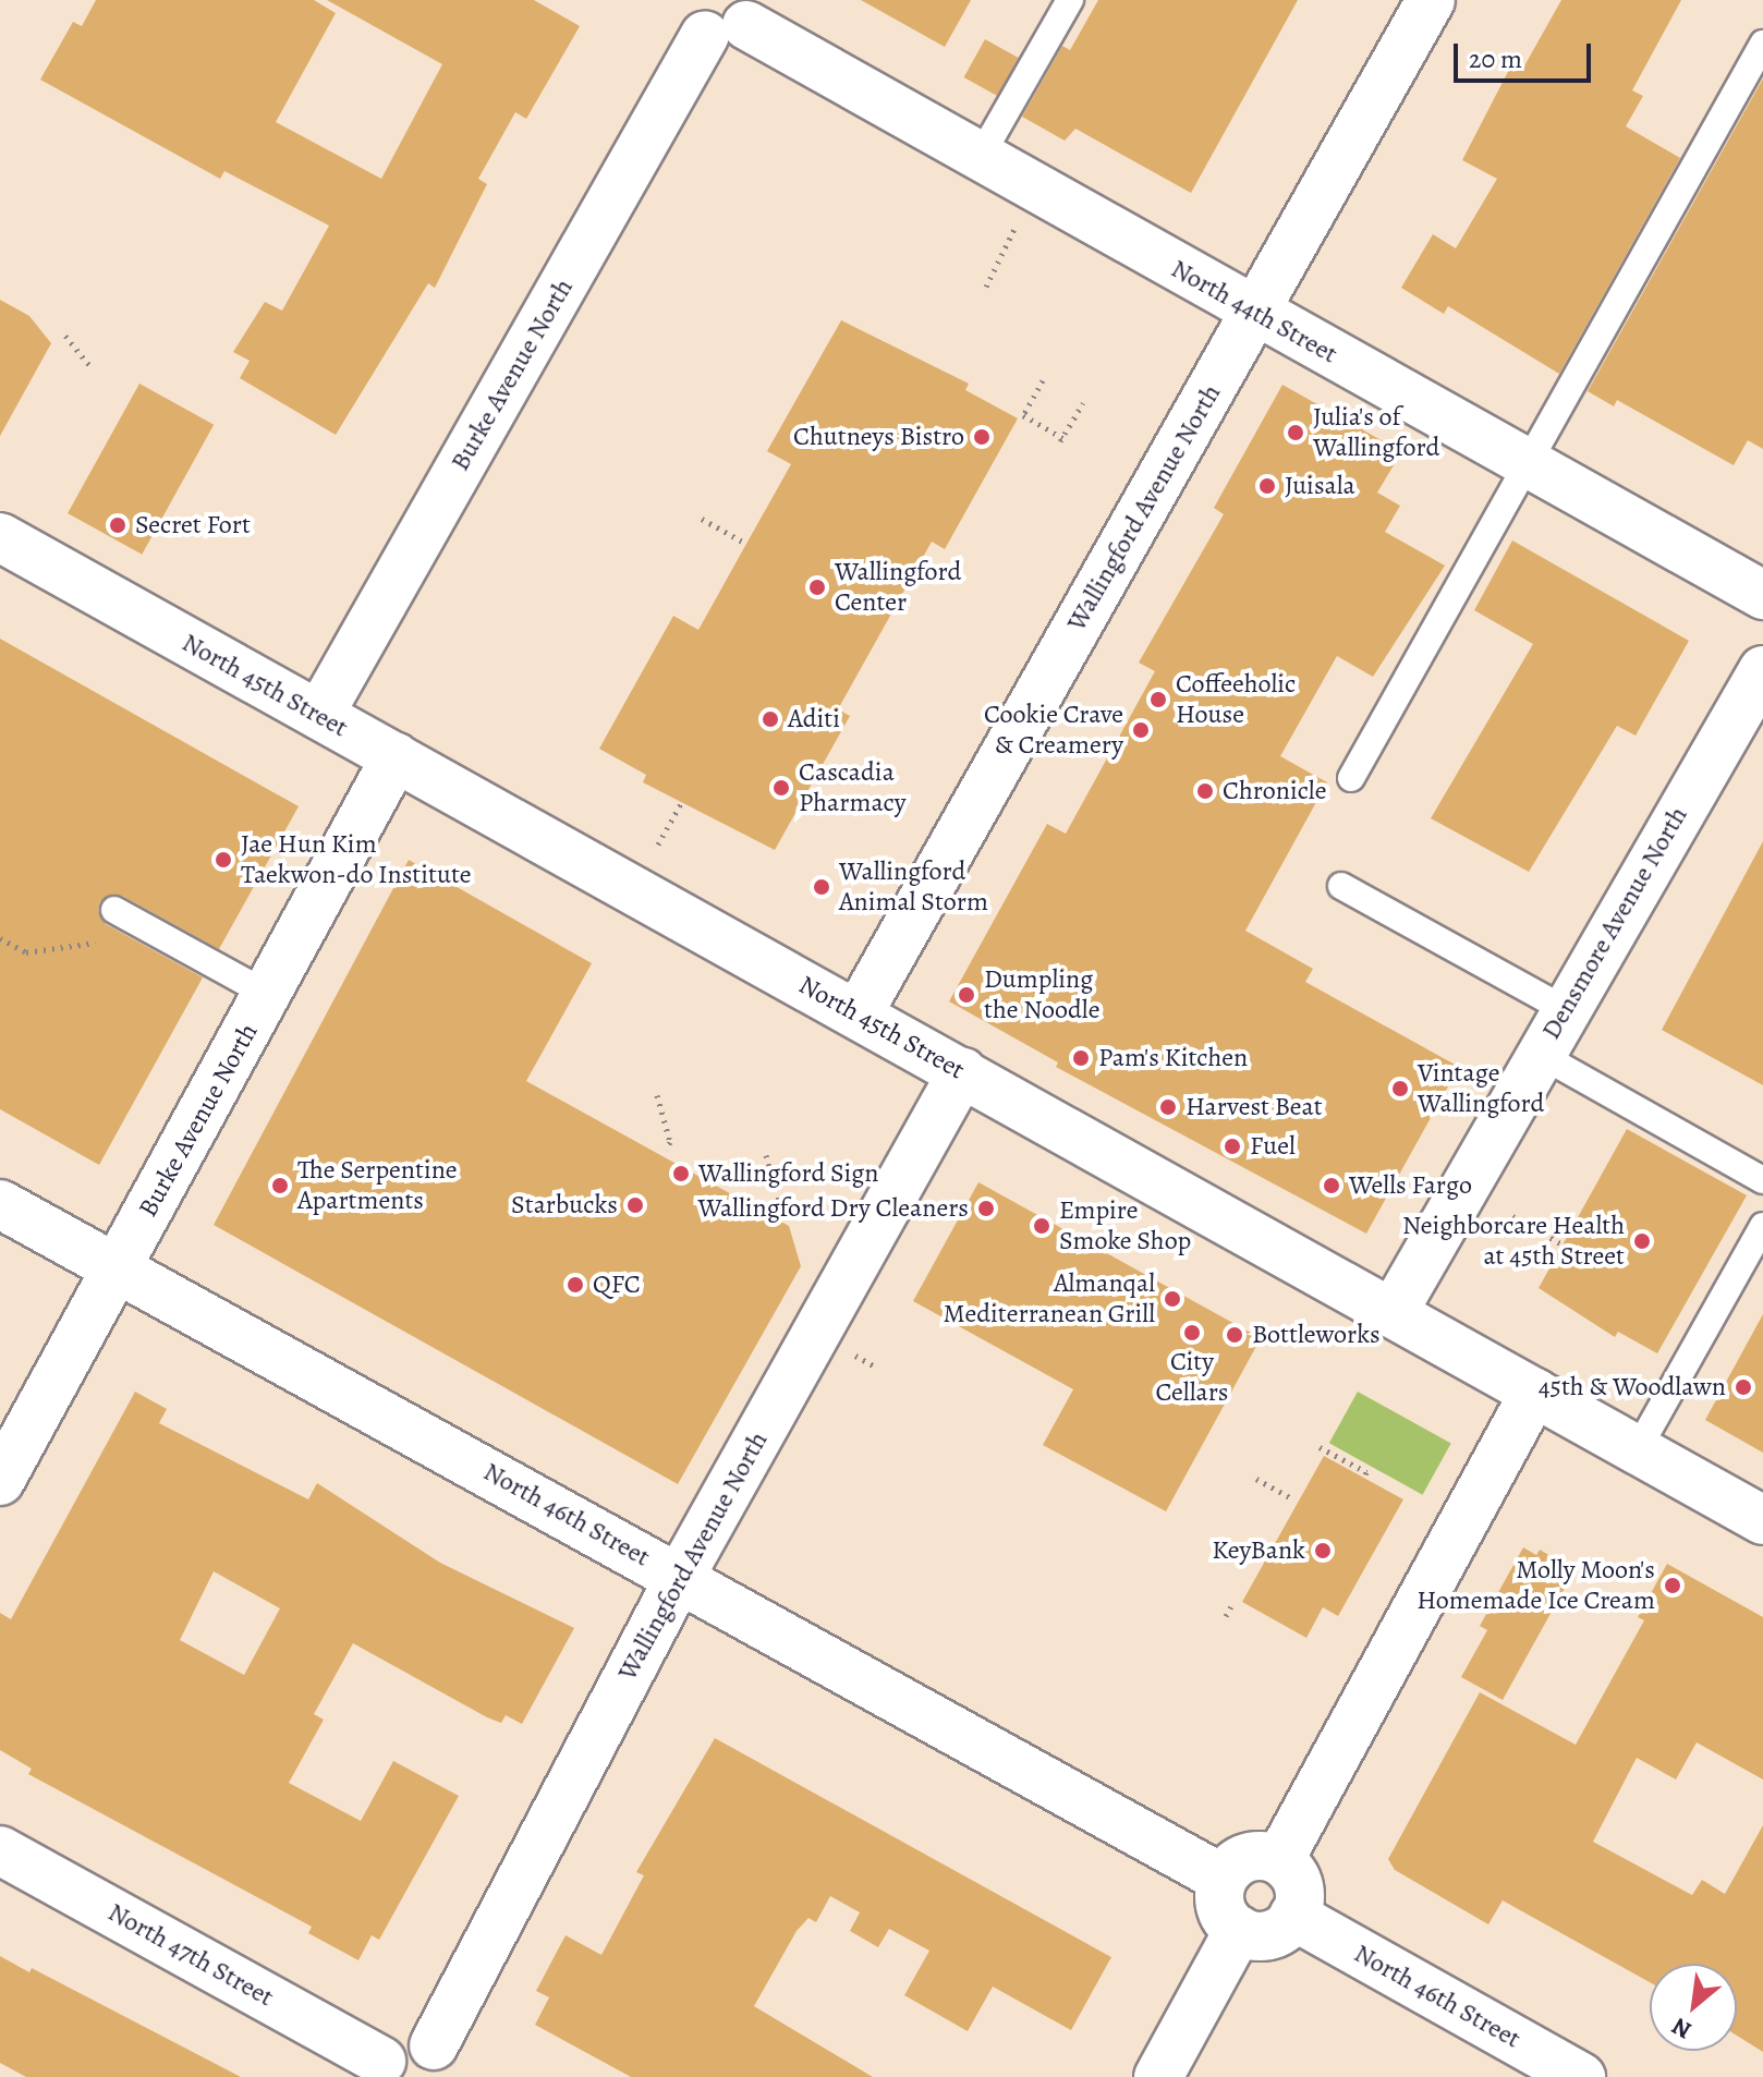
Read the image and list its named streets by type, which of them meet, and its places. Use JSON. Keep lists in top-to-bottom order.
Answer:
{
  "streets": {
    "street": [
      "North 44th Street",
      "Burke Avenue North",
      "Wallingford Avenue North",
      "North 45th Street",
      "Densmore Avenue North",
      "North 46th Street",
      "North 47th Street"
    ]
  },
  "crossings": [
    ["North 44th Street", "Burke Avenue North"],
    ["North 44th Street", "Wallingford Avenue North"],
    ["Burke Avenue North", "North 45th Street"],
    ["Burke Avenue North", "North 46th Street"],
    ["Wallingford Avenue North", "North 45th Street"],
    ["Wallingford Avenue North", "North 46th Street"],
    ["North 45th Street", "Densmore Avenue North"]
  ],
  "places": [
    "Julia's of Wallingford",
    "Chutneys Bistro",
    "Juisala",
    "Secret Fort",
    "Wallingford Center",
    "Coffeeholic House",
    "Aditi",
    "Cookie Crave & Creamery",
    "Cascadia Pharmacy",
    "Chronicle",
    "Jae Hun Kim Taekwon-do Institute",
    "Wallingford Animal Storm",
    "Dumpling the Noodle",
    "Pam's Kitchen",
    "Vintage Wallingford",
    "Harvest Beat",
    "Fuel",
    "Wallingford Sign",
    "The Serpentine Apartments",
    "Wells Fargo",
    "Starbucks",
    "Wallingford Dry Cleaners",
    "Empire Smoke Shop",
    "Neighborcare Health at 45th Street",
    "QFC",
    "Almanqal Mediterranean Grill",
    "City Cellars",
    "Bottleworks",
    "45th & Woodlawn",
    "KeyBank",
    "Molly Moon's Homemade Ice Cream"
  ],
  "scale_bar": "20 m",
  "north": "bottom left"
}
